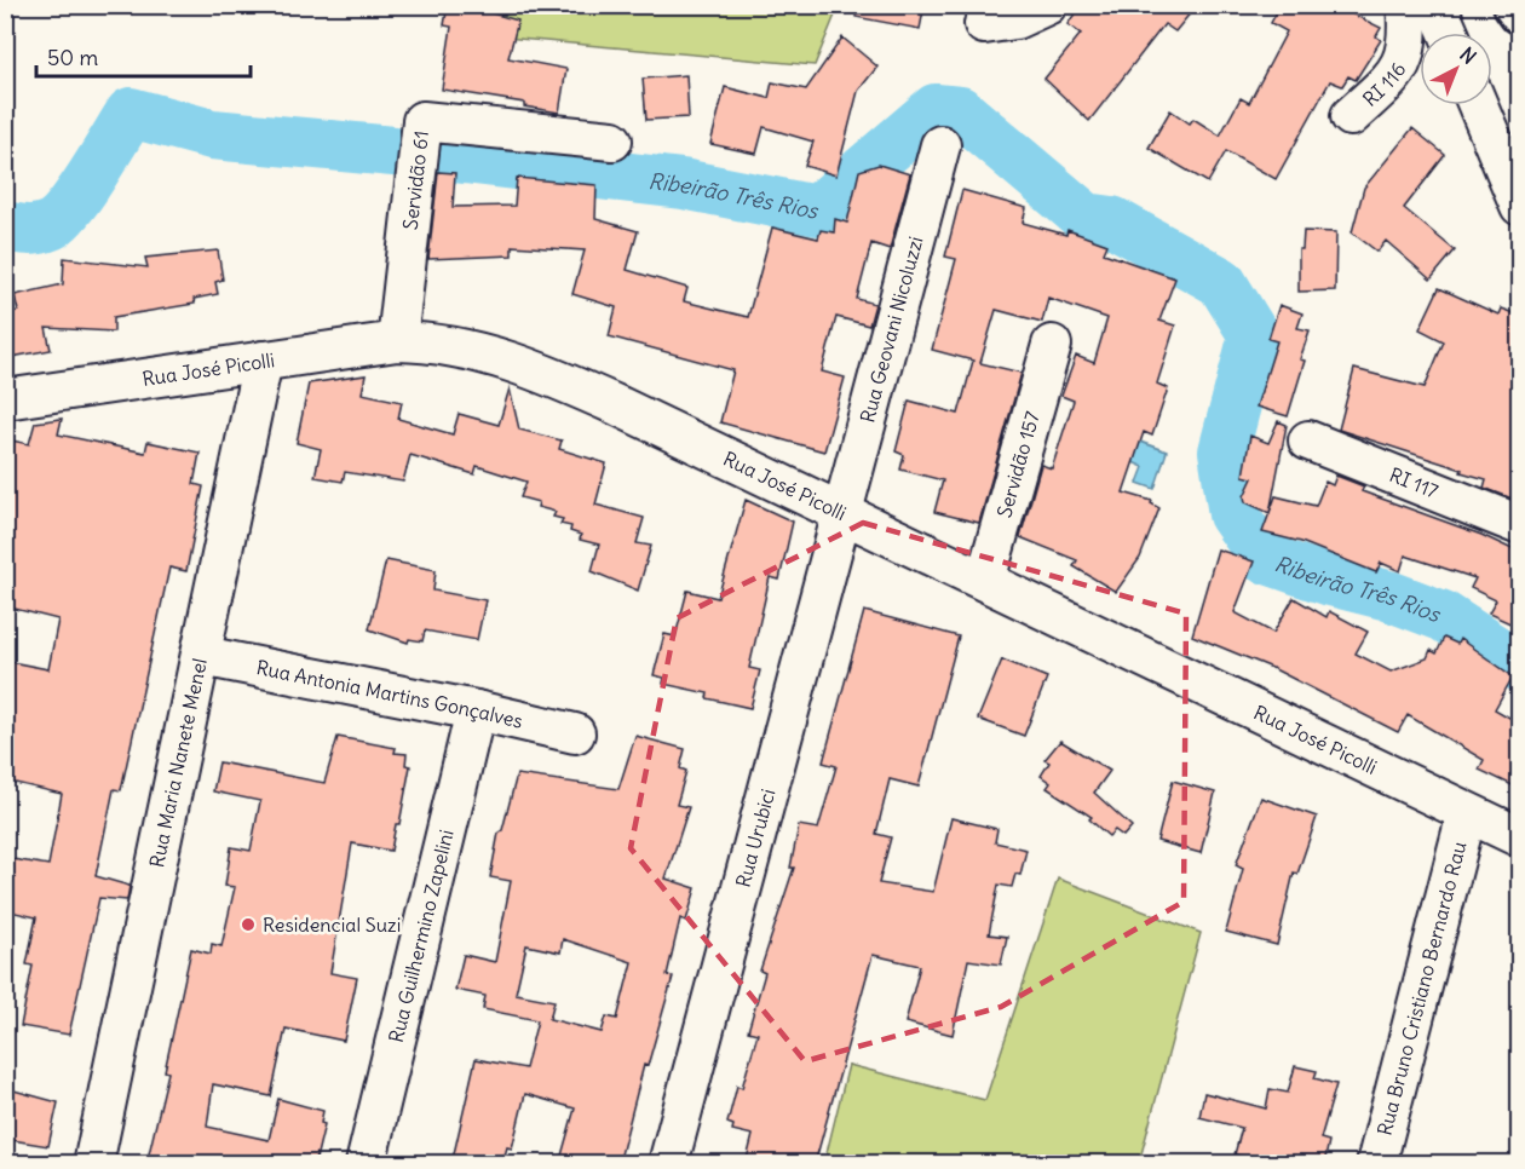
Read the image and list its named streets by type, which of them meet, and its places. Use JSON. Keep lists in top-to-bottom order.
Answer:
{
  "streets": {
    "street": [
      "RI 116",
      "Servidão 61",
      "Rua Geovani Nicoluzzi",
      "Rua José Picolli",
      "Servidão 157",
      "RI 117",
      "Rua Antonia Martins Gonçalves",
      "Rua Maria Nanete Menel",
      "Rua Urubici",
      "Rua Guilhermino Zapelini",
      "Rua Bruno Cristiano Bernardo Rau"
    ]
  },
  "crossings": [
    ["Servidão 61", "Rua José Picolli"],
    ["Rua Geovani Nicoluzzi", "Rua José Picolli"],
    ["Rua Geovani Nicoluzzi", "Rua Urubici"],
    ["Rua José Picolli", "Servidão 157"],
    ["Rua José Picolli", "Rua Maria Nanete Menel"],
    ["Rua José Picolli", "Rua Urubici"],
    ["Rua José Picolli", "Rua Bruno Cristiano Bernardo Rau"],
    ["Rua Antonia Martins Gonçalves", "Rua Maria Nanete Menel"],
    ["Rua Antonia Martins Gonçalves", "Rua Guilhermino Zapelini"]
  ],
  "water": ["Ribeirão Três Rios"],
  "places": ["Residencial Suzi"],
  "scale_bar": "50 m",
  "north": "top right"
}
